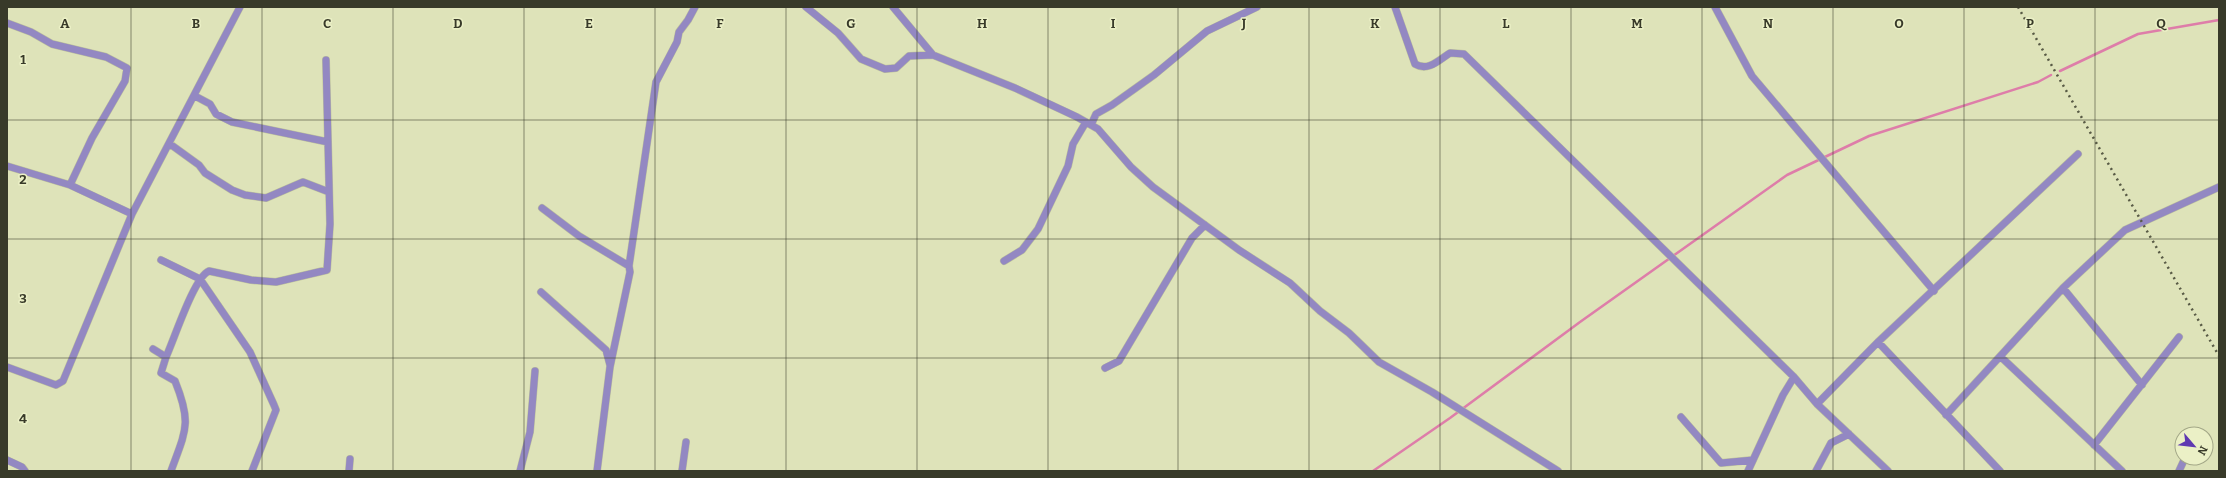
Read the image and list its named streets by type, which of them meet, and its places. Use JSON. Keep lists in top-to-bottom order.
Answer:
{
  "north": "bottom right",
  "grid": {
    "columns": [
      "A",
      "B",
      "C",
      "D",
      "E",
      "F",
      "G",
      "H",
      "I",
      "J",
      "K",
      "L",
      "M",
      "N",
      "O",
      "P",
      "Q"
    ],
    "rows": [
      "1",
      "2",
      "3",
      "4"
    ]
  }
}
